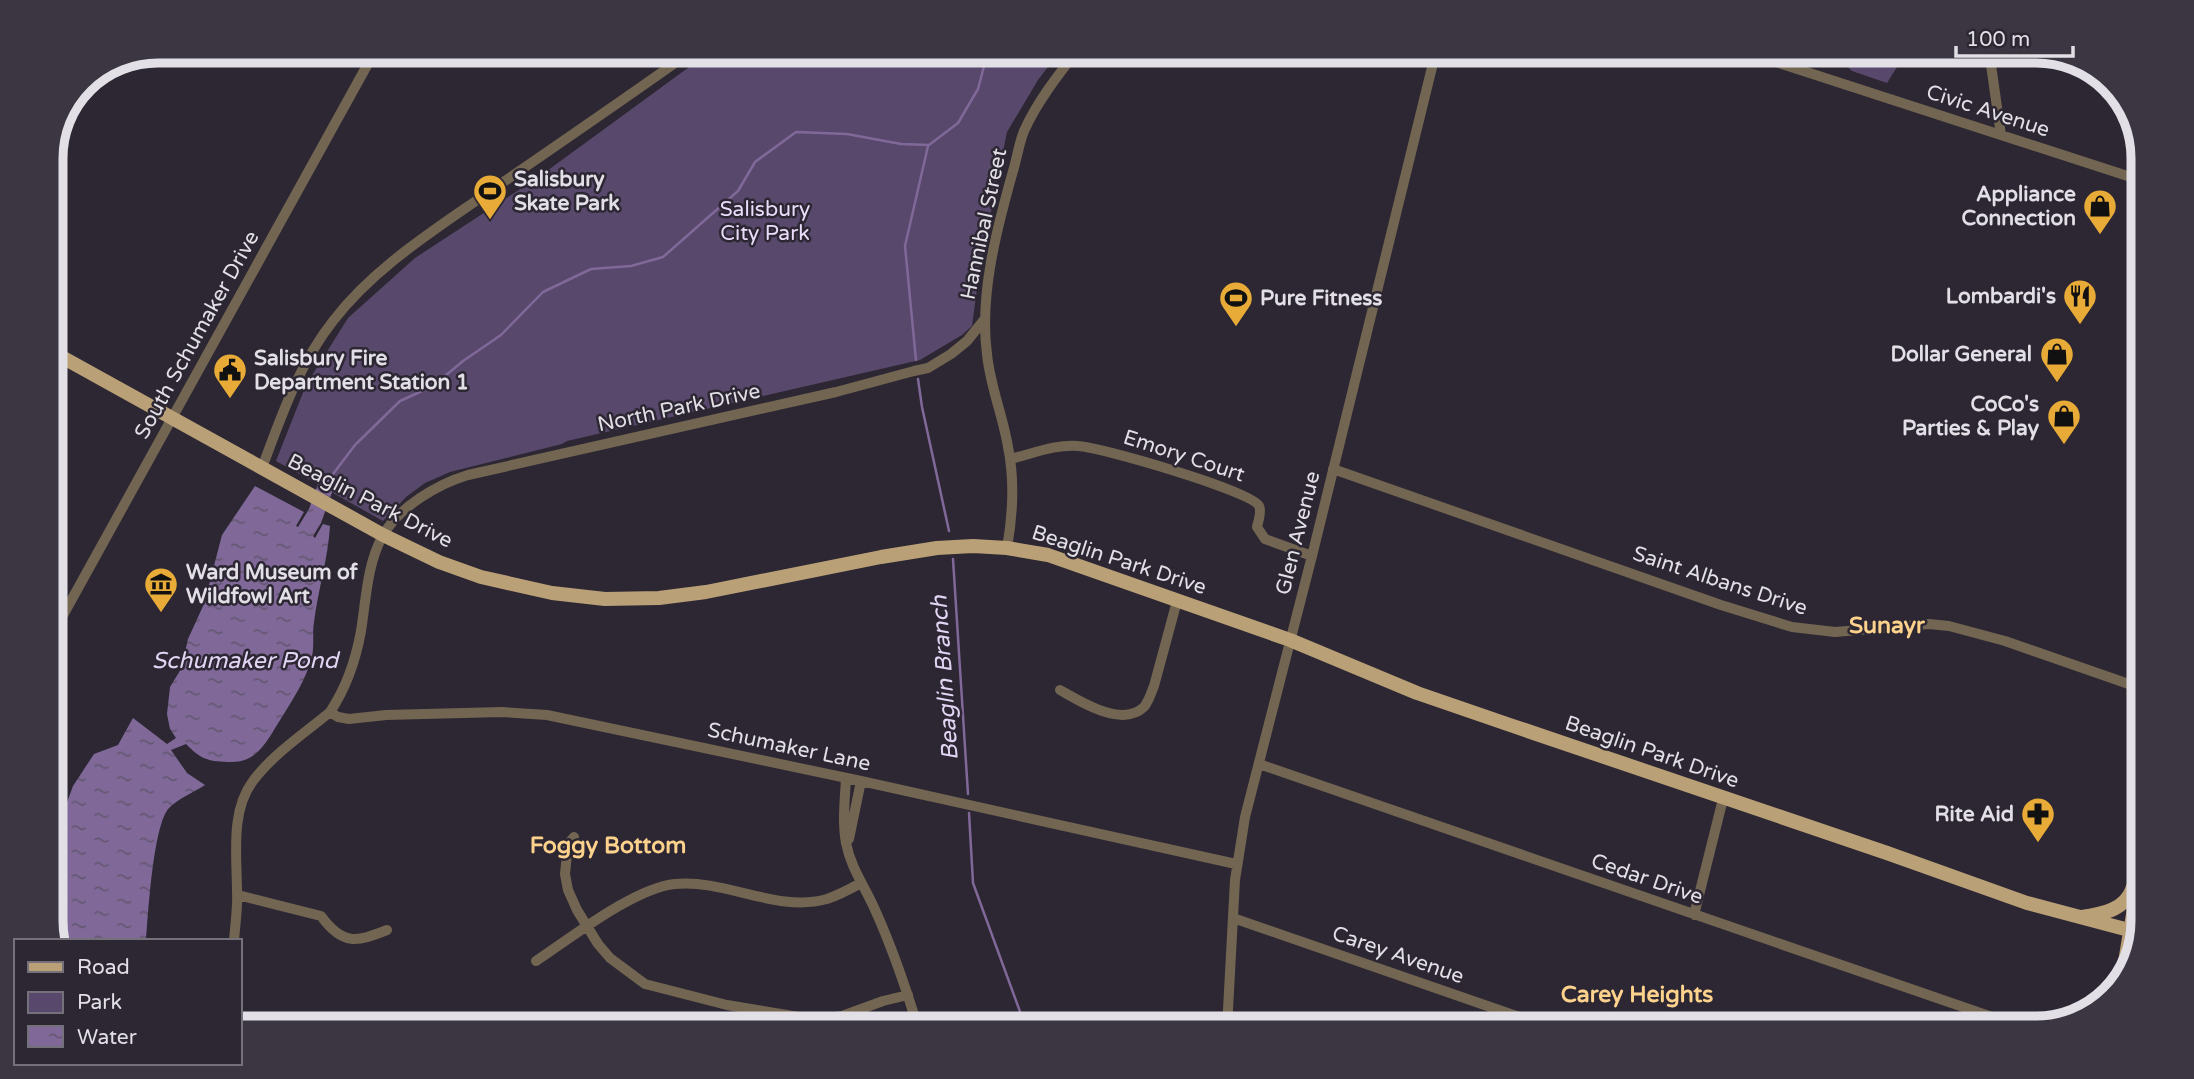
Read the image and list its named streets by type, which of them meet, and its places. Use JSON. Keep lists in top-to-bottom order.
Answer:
{
  "streets": {
    "main road": ["Beaglin Park Drive"],
    "street": [
      "Civic Avenue",
      "Hannibal Street",
      "South Schumaker Drive",
      "North Park Drive",
      "Emory Court",
      "Glen Avenue",
      "Saint Albans Drive",
      "Schumaker Lane",
      "Cedar Drive",
      "Carey Avenue"
    ]
  },
  "crossings": [
    ["Hannibal Street", "North Park Drive"],
    ["Hannibal Street", "Emory Court"],
    ["Hannibal Street", "Beaglin Park Drive"],
    ["South Schumaker Drive", "Beaglin Park Drive"],
    ["North Park Drive", "Beaglin Park Drive"],
    ["Emory Court", "Glen Avenue"],
    ["Beaglin Park Drive", "Glen Avenue"],
    ["Glen Avenue", "Saint Albans Drive"],
    ["Glen Avenue", "Schumaker Lane"],
    ["Glen Avenue", "Cedar Drive"],
    ["Glen Avenue", "Carey Avenue"]
  ],
  "districts": ["Sunayr", "Foggy Bottom", "Carey Heights"],
  "water": ["Schumaker Pond", "Beaglin Branch"],
  "parks": ["Salisbury City Park"],
  "places": {
    "sports": ["Salisbury Skate Park", "Pure Fitness"],
    "shop": ["Appliance Connection", "Dollar General", "CoCo's Parties & Play"],
    "restaurant": ["Lombardi's"],
    "public building": ["Salisbury Fire Department Station 1"],
    "museum": ["Ward Museum of Wildfowl Art"],
    "pharmacy": ["Rite Aid"]
  },
  "legend": ["Road", "Park", "Water"],
  "scale_bar": "100 m"
}
